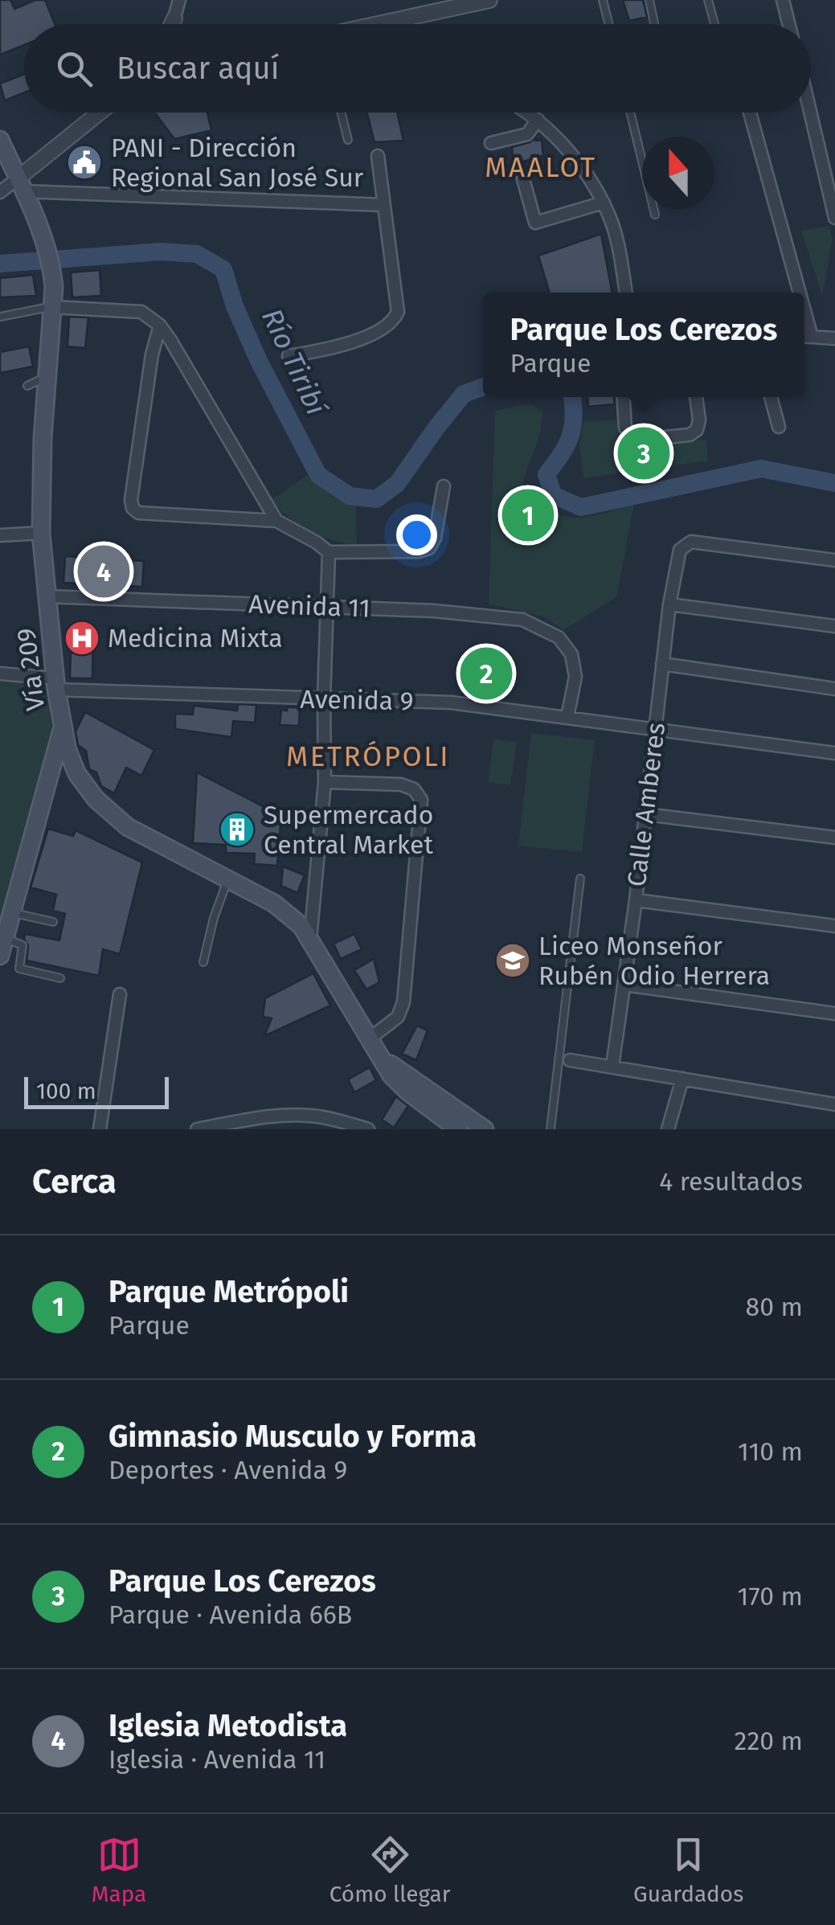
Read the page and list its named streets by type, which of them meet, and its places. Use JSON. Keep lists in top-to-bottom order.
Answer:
{
  "streets": {
    "main road": ["Vía 209"],
    "street": ["Avenida 11", "Avenida 9", "Calle Amberes"]
  },
  "crossings": [
    ["Avenida 11", "Vía 209"],
    ["Avenida 11", "Avenida 9"],
    ["Vía 209", "Avenida 9"],
    ["Avenida 9", "Calle Amberes"]
  ],
  "districts": ["MAALOT", "METRÓPOLI"],
  "water": ["Río Tiribí"],
  "places": {
    "public building": ["PANI - Dirección Regional San José Sur"],
    "hospital": ["Medicina Mixta"],
    "building": ["Supermercado Central Market"],
    "school or university": ["Liceo Monseñor Rubén Odio Herrera"]
  },
  "scale_bar": "100 m",
  "north": "top",
  "page": {
    "search": "Buscar aquí",
    "popup": ["Parque Los Cerezos", "Parque"],
    "pins": [
      "3",
      "1",
      "4",
      "2"
    ],
    "scale": "100 m",
    "heading": ["Cerca", "4 resultados"],
    "list": [
      {
        "mark": "1",
        "name": "Parque Metrópoli",
        "note": "Parque",
        "value": "80 m"
      },
      {
        "mark": "2",
        "name": "Gimnasio Musculo y Forma",
        "note": "Deportes · Avenida 9",
        "value": "110 m"
      },
      {
        "mark": "3",
        "name": "Parque Los Cerezos",
        "note": "Parque · Avenida 66B",
        "value": "170 m"
      },
      {
        "mark": "4",
        "name": "Iglesia Metodista",
        "note": "Iglesia · Avenida 11",
        "value": "220 m"
      }
    ],
    "nav": ["Mapa", "Cómo llegar", "Guardados"]
  }
}
